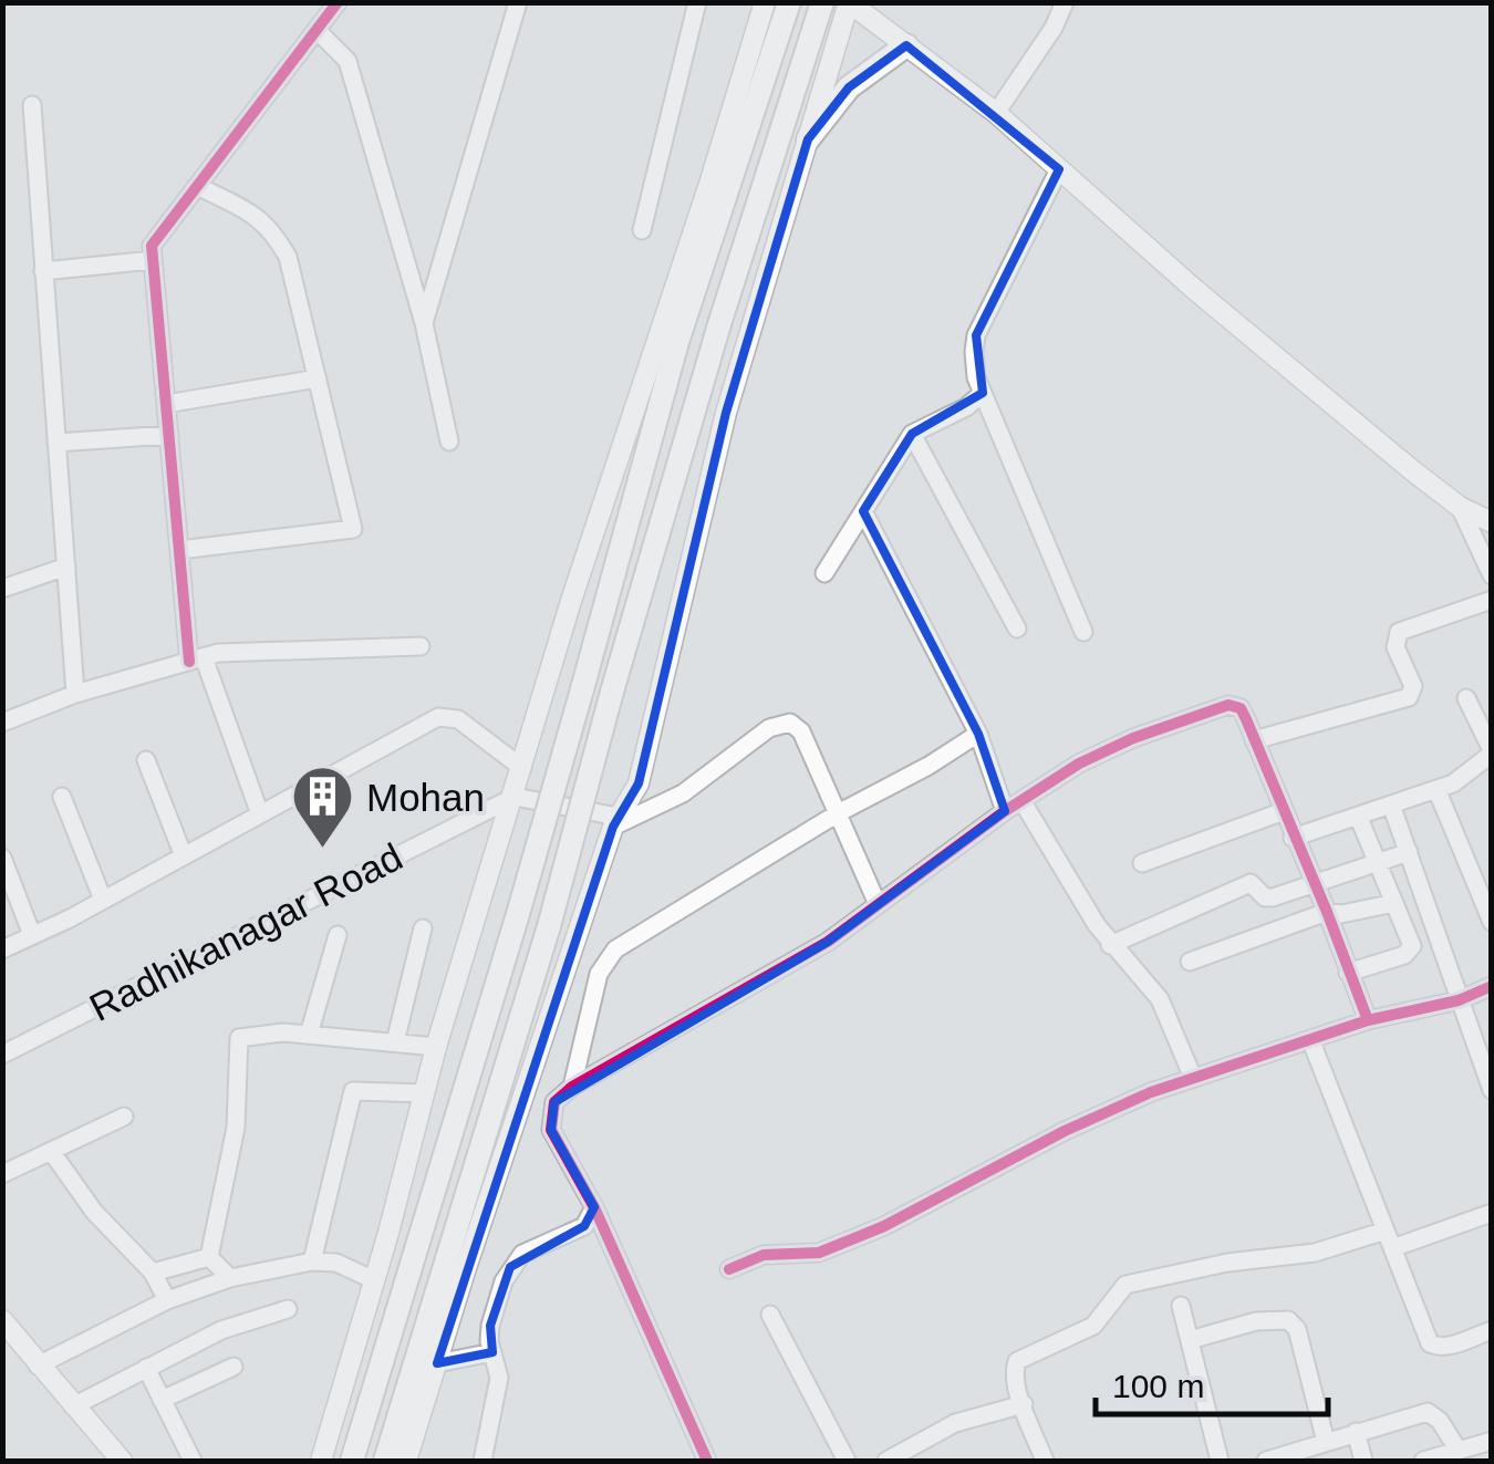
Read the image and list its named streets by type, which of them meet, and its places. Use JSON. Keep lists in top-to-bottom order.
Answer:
{
  "streets": {
    "street": ["Radhikanagar Road"]
  },
  "places": {
    "building": ["Mohan"]
  },
  "scale_bar": "100 m"
}
